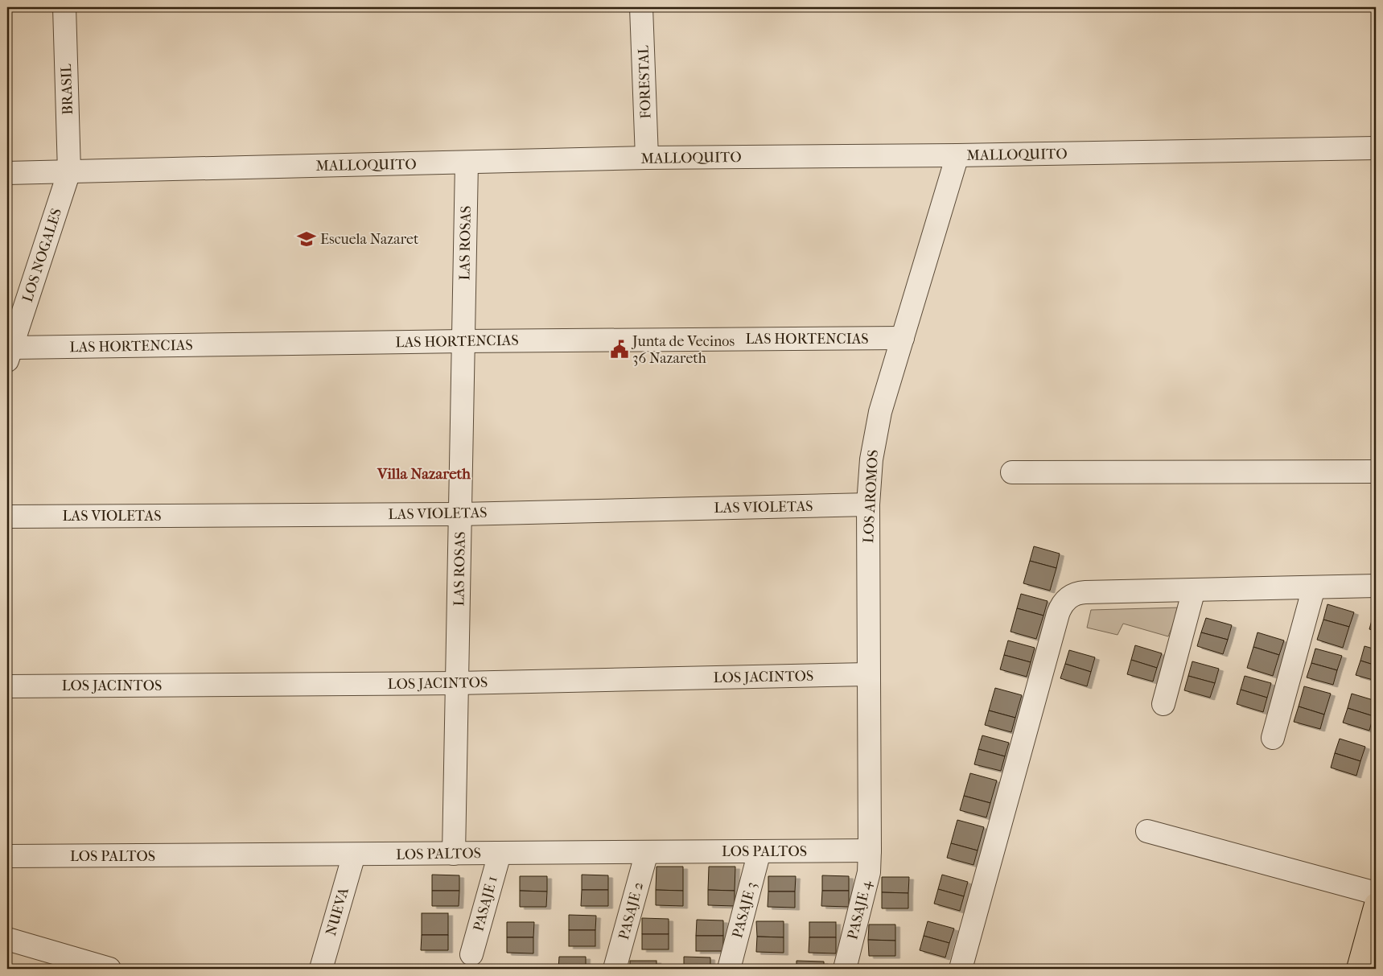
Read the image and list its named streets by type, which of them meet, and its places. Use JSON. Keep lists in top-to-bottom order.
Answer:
{
  "streets": {
    "street": [
      "FORESTAL",
      "BRASIL",
      "MALLOQUITO",
      "LAS ROSAS",
      "LOS NOGALES",
      "LAS HORTENCIAS",
      "LOS AROMOS",
      "LAS VIOLETAS",
      "LOS JACINTOS",
      "LOS PALTOS",
      "PASAJE 1",
      "PASAJE 3",
      "PASAJE 4",
      "PASAJE 2",
      "NUEVA"
    ]
  },
  "crossings": [
    ["FORESTAL", "MALLOQUITO"],
    ["BRASIL", "MALLOQUITO"],
    ["BRASIL", "LOS NOGALES"],
    ["MALLOQUITO", "LAS ROSAS"],
    ["MALLOQUITO", "LOS NOGALES"],
    ["MALLOQUITO", "LOS AROMOS"],
    ["LAS ROSAS", "LAS HORTENCIAS"],
    ["LAS ROSAS", "LAS VIOLETAS"],
    ["LAS ROSAS", "LOS JACINTOS"],
    ["LAS ROSAS", "LOS PALTOS"],
    ["LOS NOGALES", "LAS HORTENCIAS"],
    ["LAS HORTENCIAS", "LOS AROMOS"],
    ["LOS AROMOS", "LAS VIOLETAS"],
    ["LOS AROMOS", "LOS JACINTOS"],
    ["LOS AROMOS", "LOS PALTOS"],
    ["LOS AROMOS", "PASAJE 4"],
    ["LOS PALTOS", "PASAJE 1"],
    ["LOS PALTOS", "PASAJE 3"],
    ["LOS PALTOS", "PASAJE 4"],
    ["LOS PALTOS", "PASAJE 2"],
    ["LOS PALTOS", "NUEVA"]
  ],
  "districts": ["Villa Nazareth"],
  "places": {
    "school or university": ["Escuela Nazaret"],
    "public building": ["Junta de Vecinos 36 Nazareth"]
  }
}
